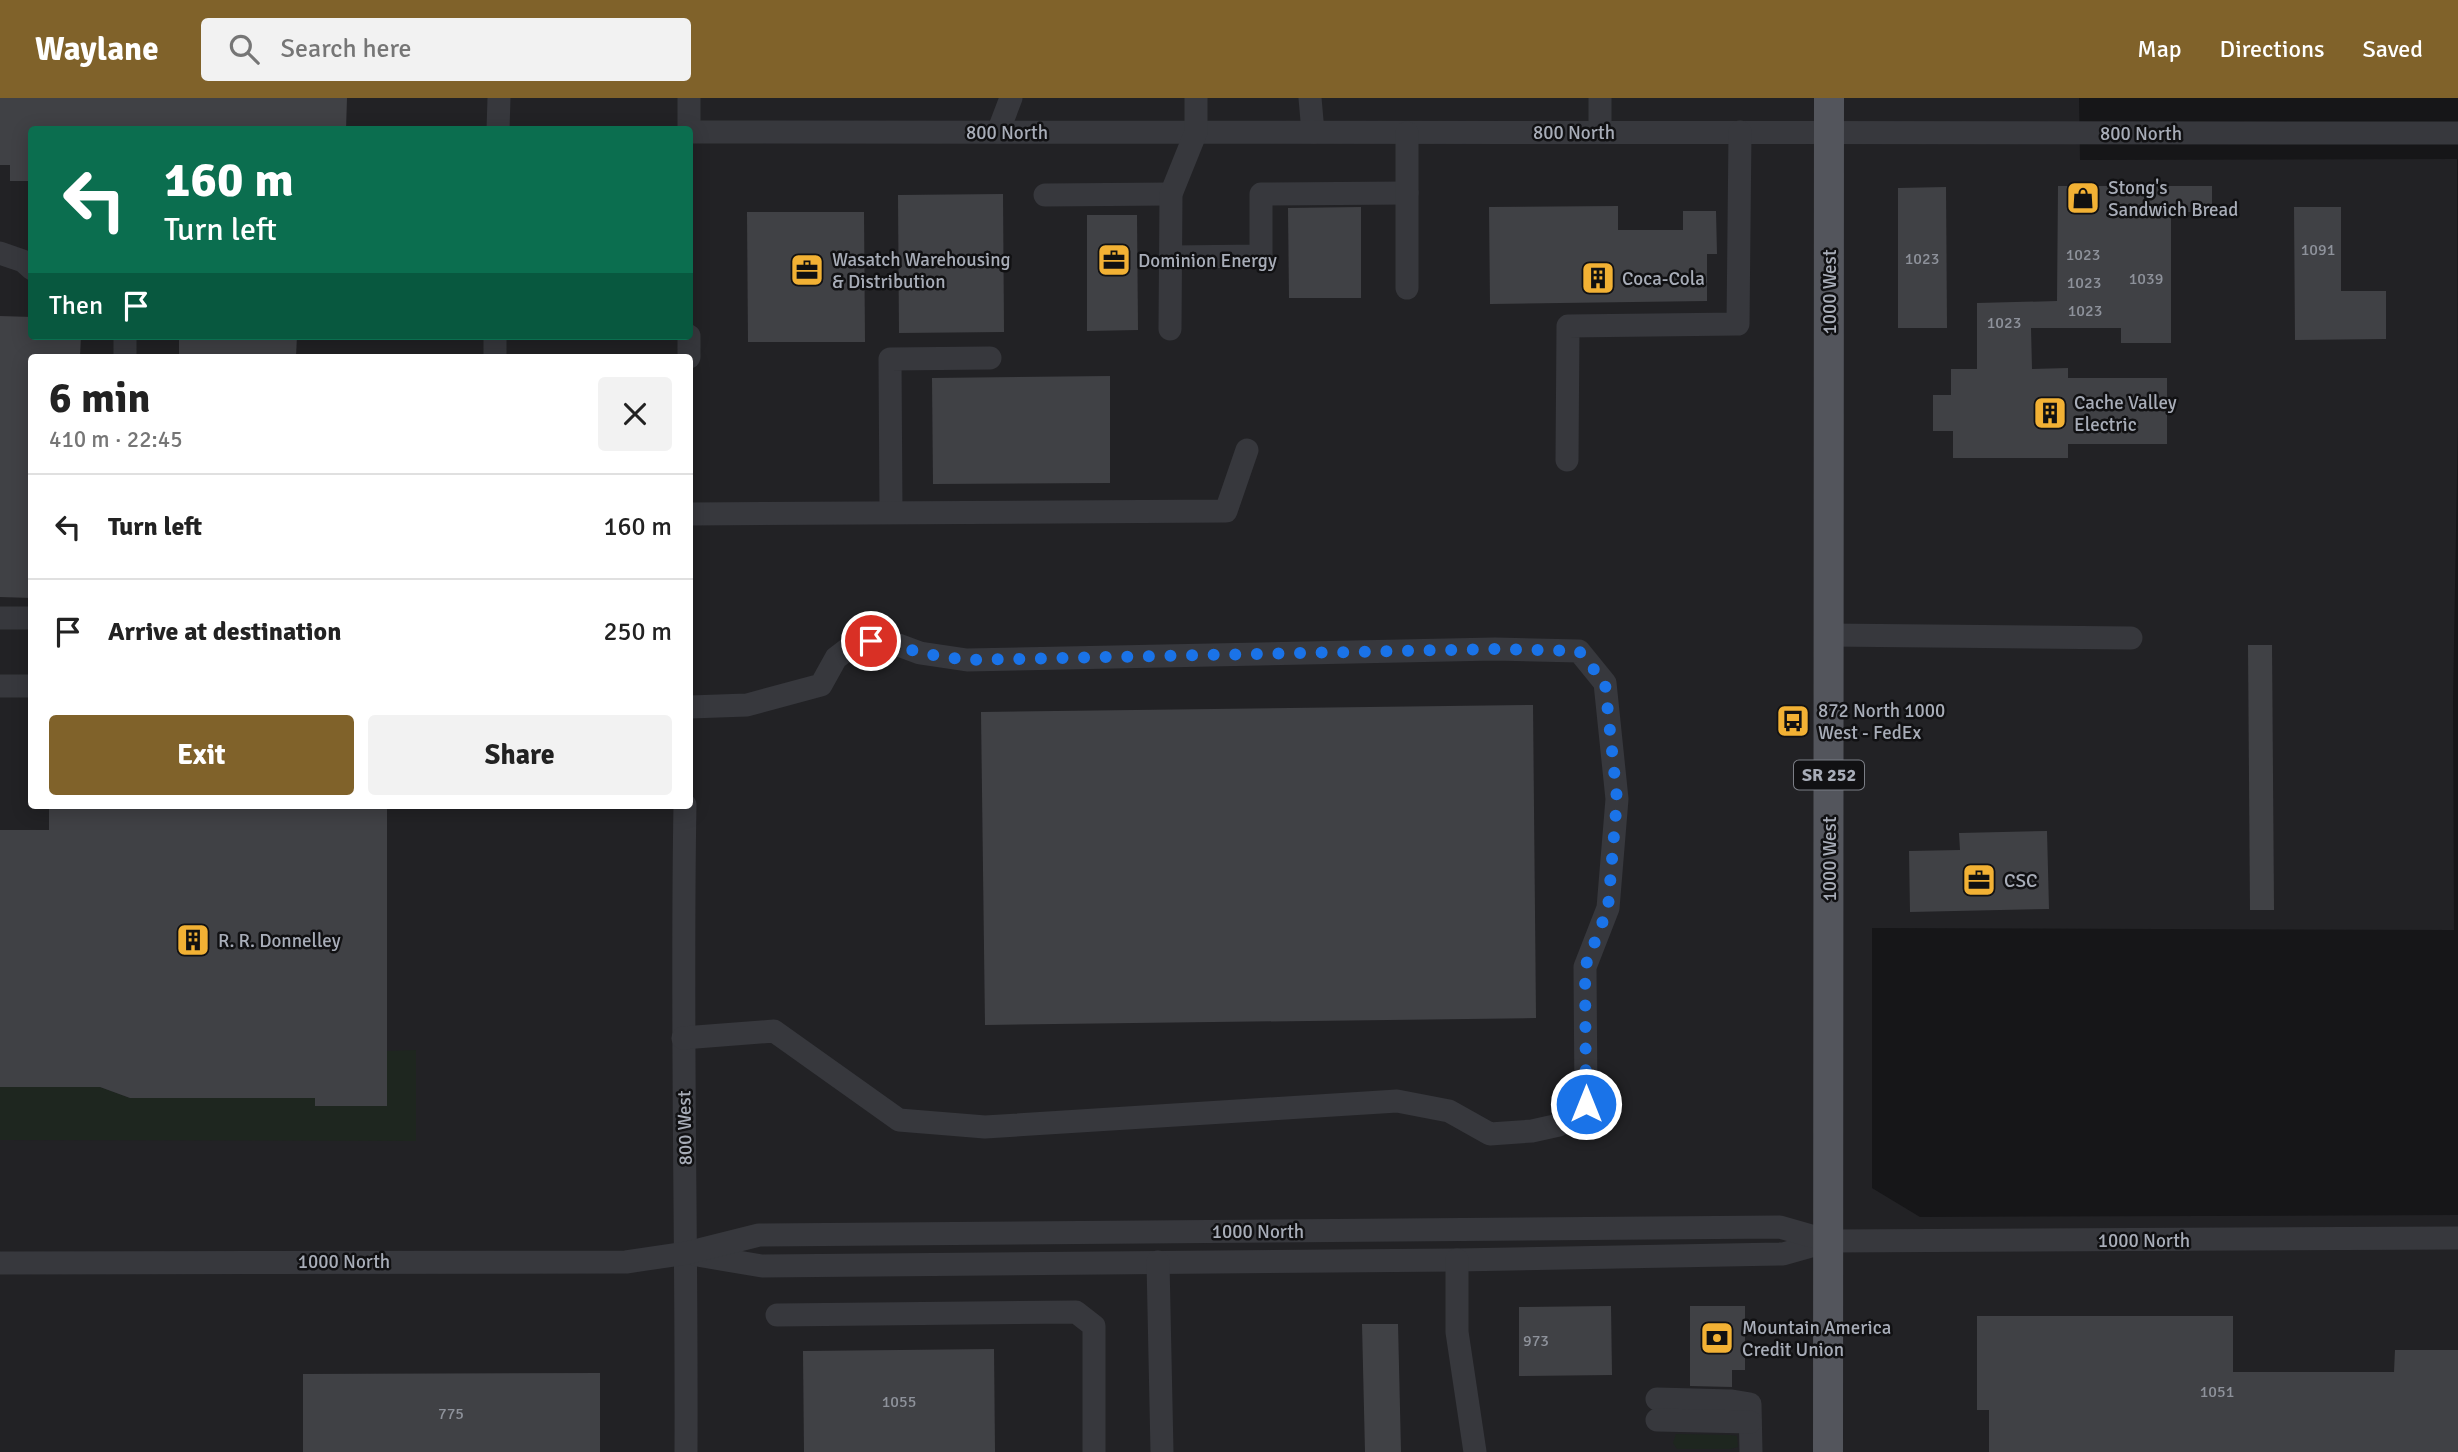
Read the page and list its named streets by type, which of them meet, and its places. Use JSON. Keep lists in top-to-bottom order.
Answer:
{
  "streets": {
    "main road": ["1000 West", "SR 252"],
    "street": ["800 North", "800 West", "1000 North"]
  },
  "crossings": [
    ["800 North", "1000 West"],
    ["1000 West", "1000 North"],
    ["800 West", "1000 North"]
  ],
  "places": {
    "shop": ["Stong's Sandwich Bread"],
    "office": ["Dominion Energy", "Wasatch Warehousing & Distribution", "CSC"],
    "building": ["Coca-Cola", "Cache Valley Electric", "R. R. Donnelley"],
    "bus stop": ["872 North 1000 West - FedEx"],
    "bank": ["Mountain America Credit Union"]
  },
  "house_numbers": [
    "1091",
    "1023",
    "1023",
    "1039",
    "1023",
    "1023",
    "1023",
    "973",
    "1051",
    "1055",
    "775"
  ],
  "page": {
    "header": "Waylane",
    "search": "Search here",
    "nav": ["Map", "Directions", "Saved"],
    "turn": ["160 m", "Turn left"],
    "then": "Then",
    "heading": ["6 min", "410 m · 22:45"],
    "list": [
      {
        "name": "Turn left",
        "value": "160 m"
      },
      {
        "name": "Arrive at destination",
        "value": "250 m"
      }
    ],
    "buttons": ["Exit", "Share"]
  }
}
